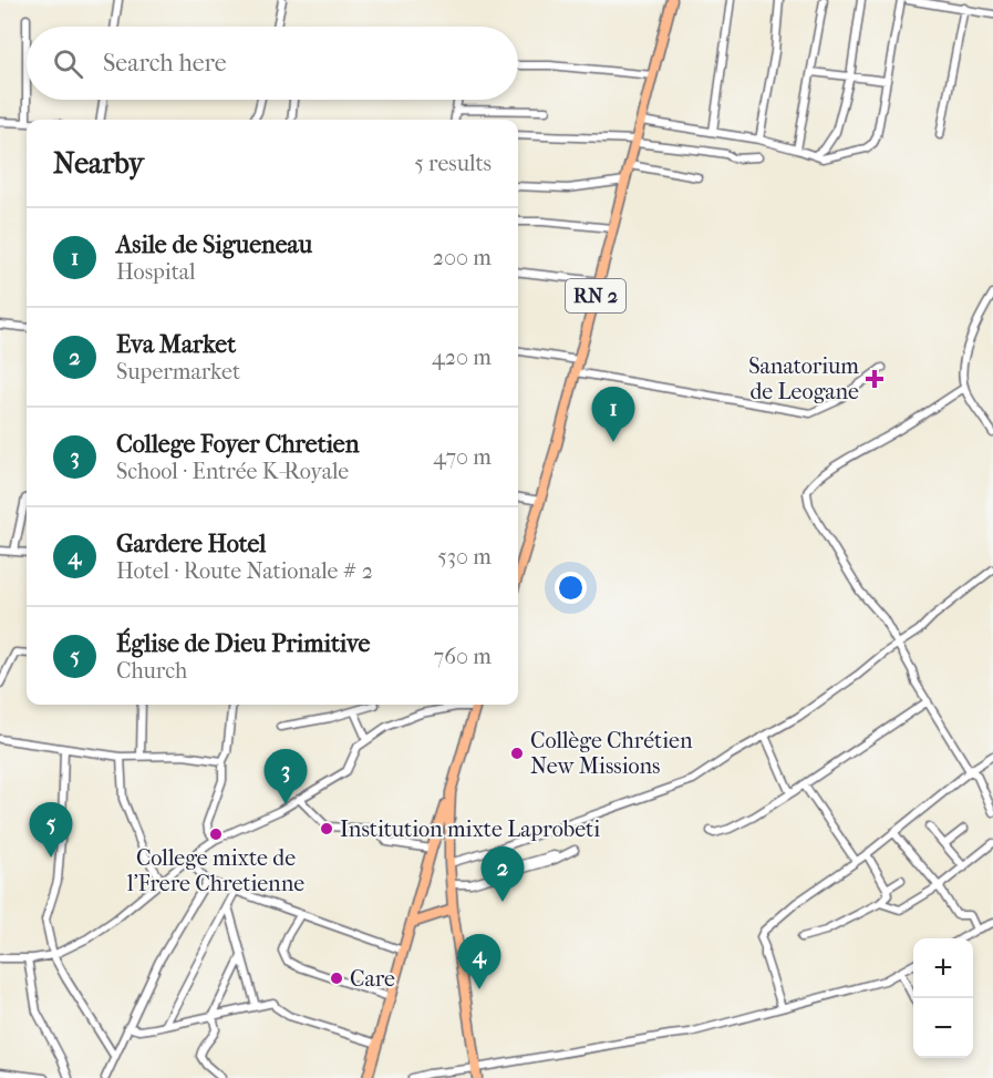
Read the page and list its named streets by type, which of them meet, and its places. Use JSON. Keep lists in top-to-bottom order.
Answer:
{
  "streets": {
    "main road": ["RN 2"]
  },
  "places": {
    "health": ["Sanatorium de Leogane"],
    "other": [
      "Collège Chrétien New Missions",
      "Institution mixte Laprobeti",
      "College mixte de l'Frere Chretienne",
      "Care"
    ]
  },
  "page": {
    "search": "Search here",
    "heading": ["Nearby", "5 results"],
    "list": [
      {
        "mark": "1",
        "name": "Asile de Sigueneau",
        "note": "Hospital",
        "value": "200 m"
      },
      {
        "mark": "2",
        "name": "Eva Market",
        "note": "Supermarket",
        "value": "420 m"
      },
      {
        "mark": "3",
        "name": "College Foyer Chretien",
        "note": "School · Entrée K-Royale",
        "value": "470 m"
      },
      {
        "mark": "4",
        "name": "Gardere Hotel",
        "note": "Hotel · Route Nationale # 2",
        "value": "530 m"
      },
      {
        "mark": "5",
        "name": "Église de Dieu Primitive",
        "note": "Church",
        "value": "760 m"
      }
    ],
    "pins": [
      "1",
      "3",
      "5",
      "2",
      "4"
    ],
    "map_buttons": ["+", "−"]
  }
}
